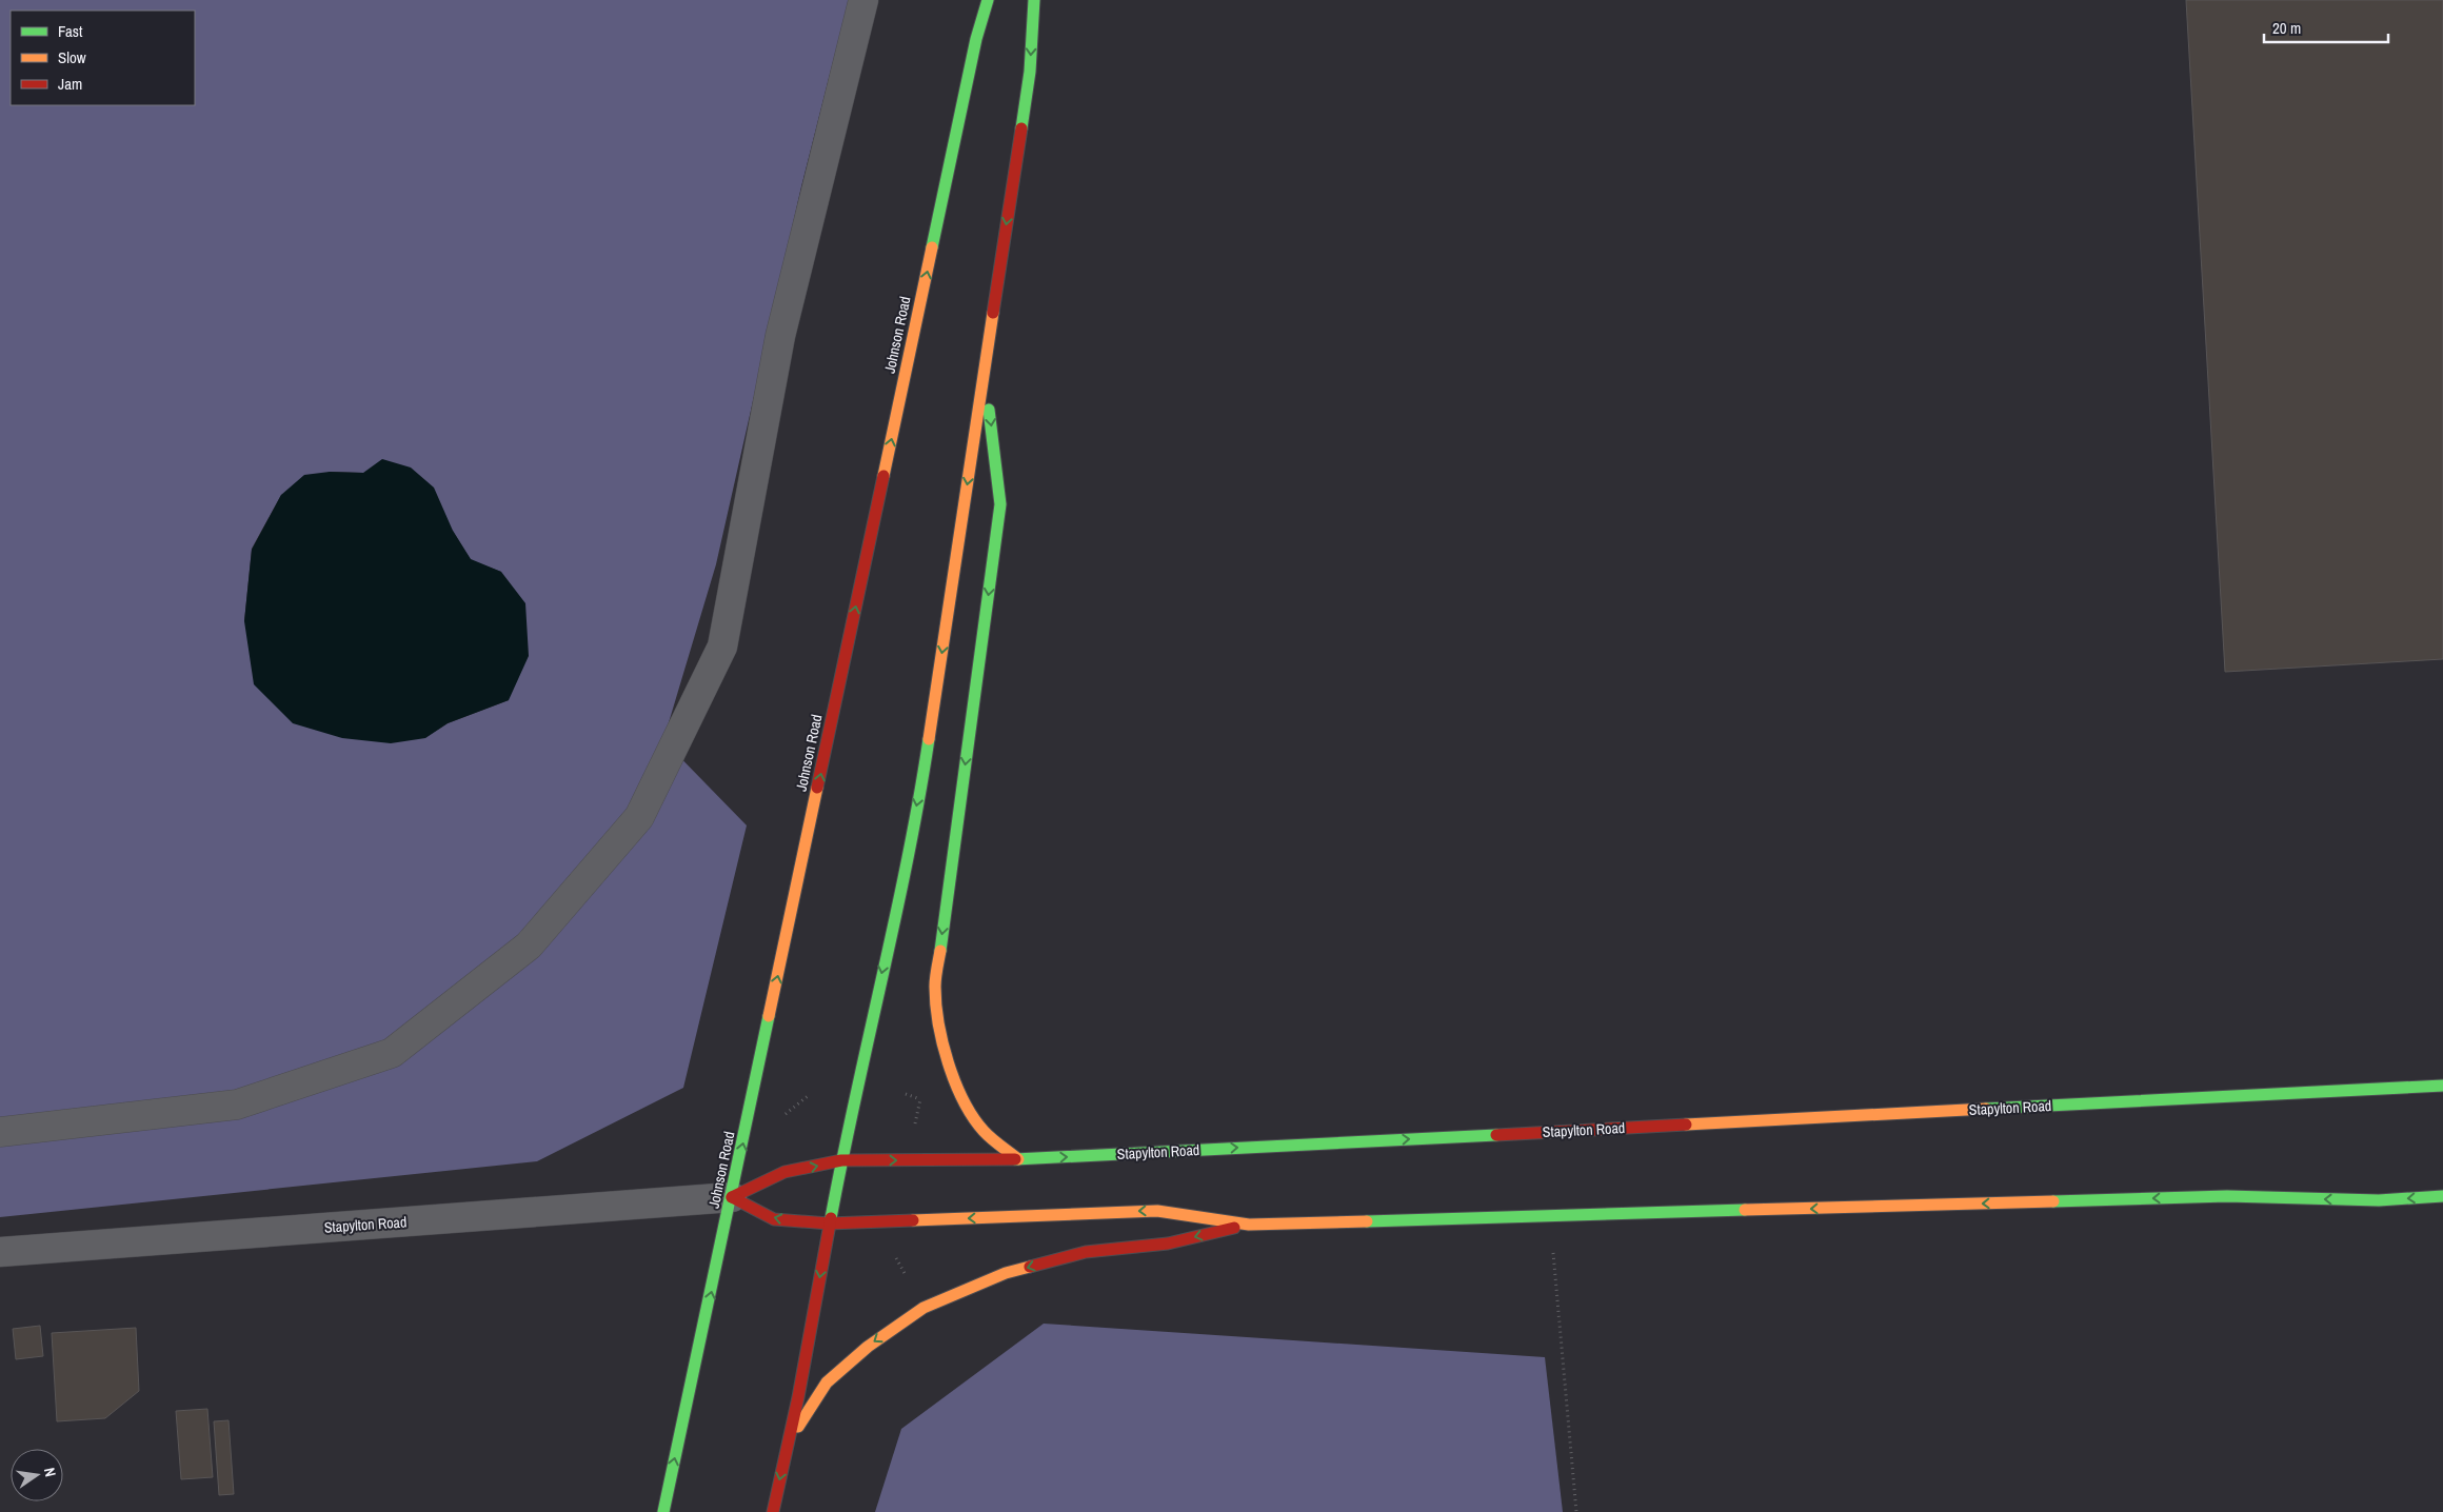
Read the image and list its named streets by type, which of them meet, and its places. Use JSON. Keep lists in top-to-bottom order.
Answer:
{
  "streets": {
    "main road": ["Johnson Road", "Stapylton Road"]
  },
  "crossings": [
    ["Johnson Road", "Stapylton Road"]
  ],
  "legend": ["Fast", "Slow", "Jam"],
  "scale_bar": "20 m",
  "north": "right"
}
